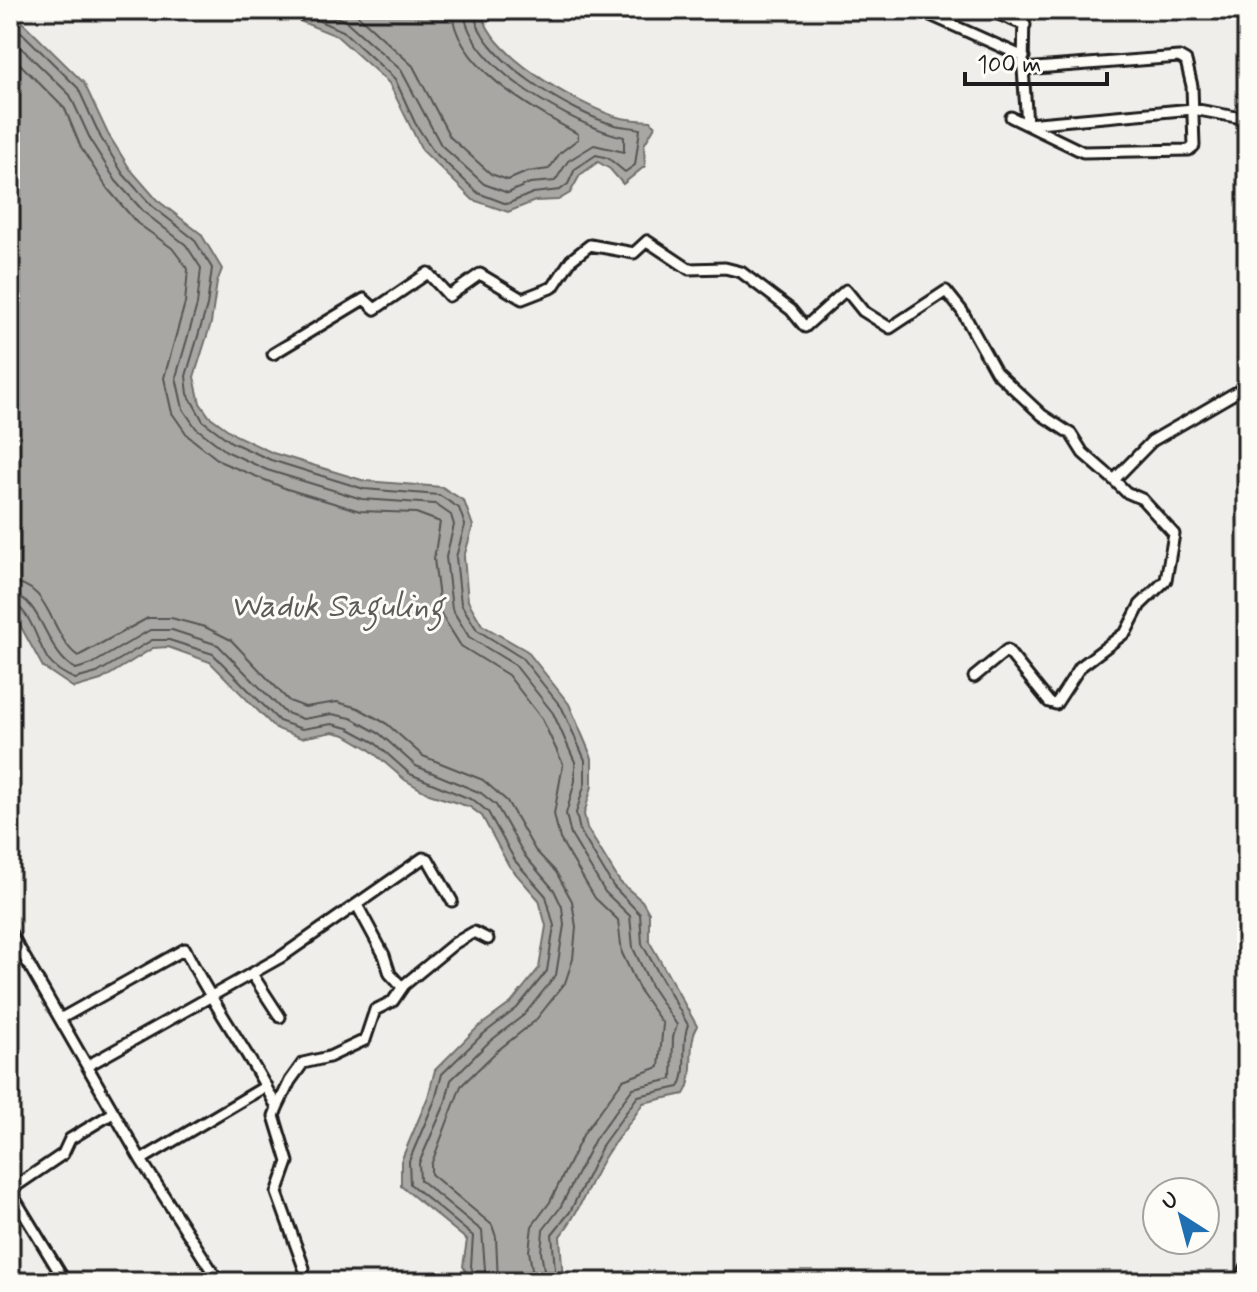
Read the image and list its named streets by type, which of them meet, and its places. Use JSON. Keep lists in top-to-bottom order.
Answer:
{
  "water": ["Waduk Saguling"],
  "scale_bar": "100 m",
  "north": "top left"
}
